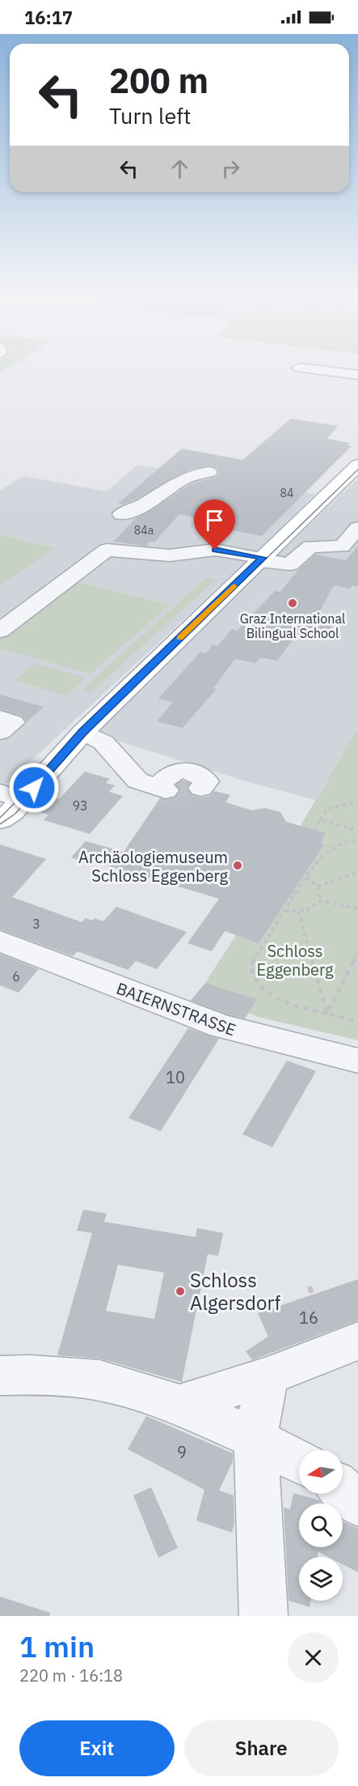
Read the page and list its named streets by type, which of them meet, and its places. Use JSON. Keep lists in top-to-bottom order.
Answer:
{
  "streets": {
    "street": ["BAIERNSTRASSE"]
  },
  "parks": ["Schloss Eggenberg"],
  "places": ["Graz International Bilingual School", "Archäologiemuseum Schloss Eggenberg", "Schloss Algersdorf"],
  "house_numbers": [
    "84",
    "84a",
    "93",
    "3",
    "6",
    "10",
    "16",
    "9"
  ],
  "north": "left",
  "page": {
    "status": "16:17",
    "turn": ["200 m", "Turn left"],
    "heading": ["1 min", "220 m · 16:18"],
    "buttons": ["Exit", "Share"]
  }
}
